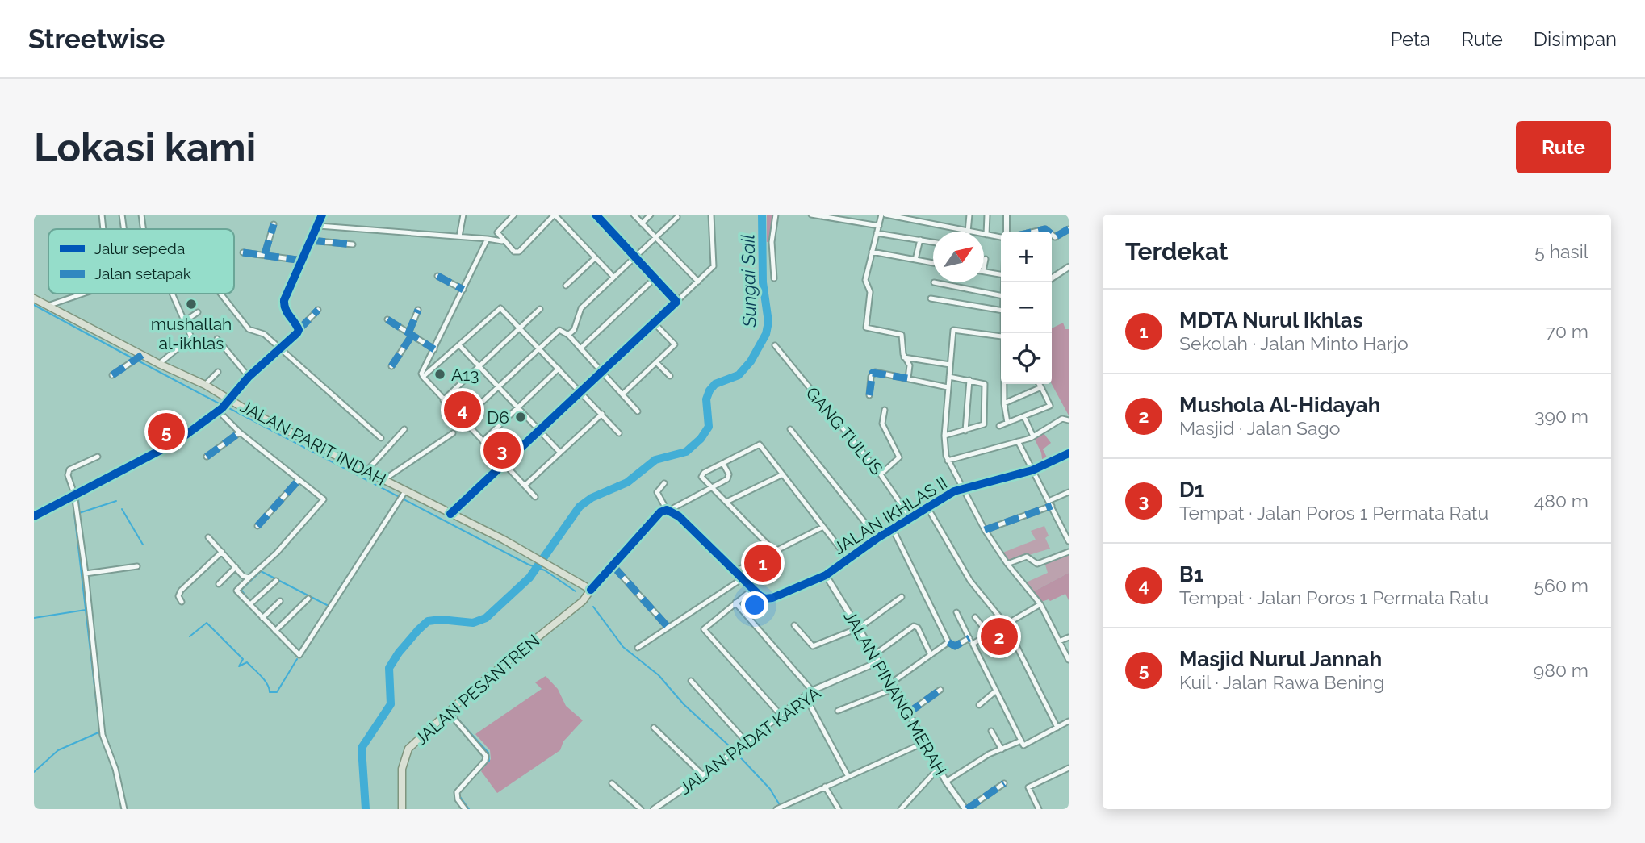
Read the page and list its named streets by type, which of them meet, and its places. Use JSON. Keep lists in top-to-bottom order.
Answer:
{
  "streets": {
    "main road": ["JALAN PARIT INDAH", "JALAN PESANTREN"],
    "street": [
      "GANG TULUS",
      "JALAN IKHLAS II",
      "JALAN PINANG MERAH",
      "JALAN PADAT KARYA"
    ]
  },
  "crossings": [
    ["GANG TULUS", "JALAN IKHLAS II"],
    ["JALAN PARIT INDAH", "JALAN PESANTREN"],
    ["JALAN IKHLAS II", "JALAN PINANG MERAH"],
    ["JALAN PINANG MERAH", "JALAN PADAT KARYA"]
  ],
  "water": ["Sungai Sail"],
  "places": ["mushallah al-ikhlas", "A13", "D6"],
  "legend": ["Jalur sepeda", "Jalan setapak"],
  "north": "top right",
  "page": {
    "header": "Streetwise",
    "nav": ["Peta", "Rute", "Disimpan"],
    "buttons": "Rute",
    "title": "Lokasi kami",
    "heading": ["Terdekat", "5 hasil"],
    "map_buttons": ["+", "−"],
    "list": [
      {
        "mark": "1",
        "name": "MDTA Nurul Ikhlas",
        "note": "Sekolah · Jalan Minto Harjo",
        "value": "70 m"
      },
      {
        "mark": "2",
        "name": "Mushola Al-Hidayah",
        "note": "Masjid · Jalan Sago",
        "value": "390 m"
      },
      {
        "mark": "3",
        "name": "D1",
        "note": "Tempat · Jalan Poros 1 Permata Ratu",
        "value": "480 m"
      },
      {
        "mark": "4",
        "name": "B1",
        "note": "Tempat · Jalan Poros 1 Permata Ratu",
        "value": "560 m"
      },
      {
        "mark": "5",
        "name": "Masjid Nurul Jannah",
        "note": "Kuil · Jalan Rawa Bening",
        "value": "980 m"
      }
    ],
    "pins": [
      "4",
      "5",
      "3",
      "1",
      "2"
    ]
  }
}
